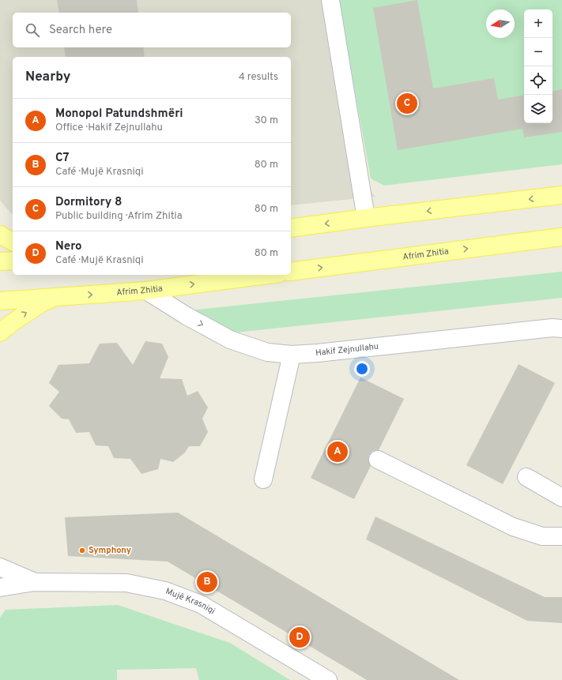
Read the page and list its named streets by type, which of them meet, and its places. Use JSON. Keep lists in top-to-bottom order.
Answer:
{
  "streets": {
    "main road": ["Afrim Zhitia"],
    "street": ["Hakif Zejnullahu", "Mujë Krasniqi"]
  },
  "crossings": [
    ["Afrim Zhitia", "Hakif Zejnullahu"]
  ],
  "one_way": ["Hakif Zejnullahu"],
  "places": ["Symphony"],
  "north": "left",
  "page": {
    "map_buttons": ["+", "−"],
    "search": "Search here",
    "heading": ["Nearby", "4 results"],
    "pins": [
      "C",
      "A",
      "B",
      "D"
    ],
    "list": [
      {
        "mark": "A",
        "name": "Monopol Patundshmëri",
        "note": "Office · Hakif Zejnullahu",
        "value": "30 m"
      },
      {
        "mark": "B",
        "name": "C7",
        "note": "Café · Mujë Krasniqi",
        "value": "80 m"
      },
      {
        "mark": "C",
        "name": "Dormitory 8",
        "note": "Public building · Afrim Zhitia",
        "value": "80 m"
      },
      {
        "mark": "D",
        "name": "Nero",
        "note": "Café · Mujë Krasniqi",
        "value": "80 m"
      }
    ]
  }
}
